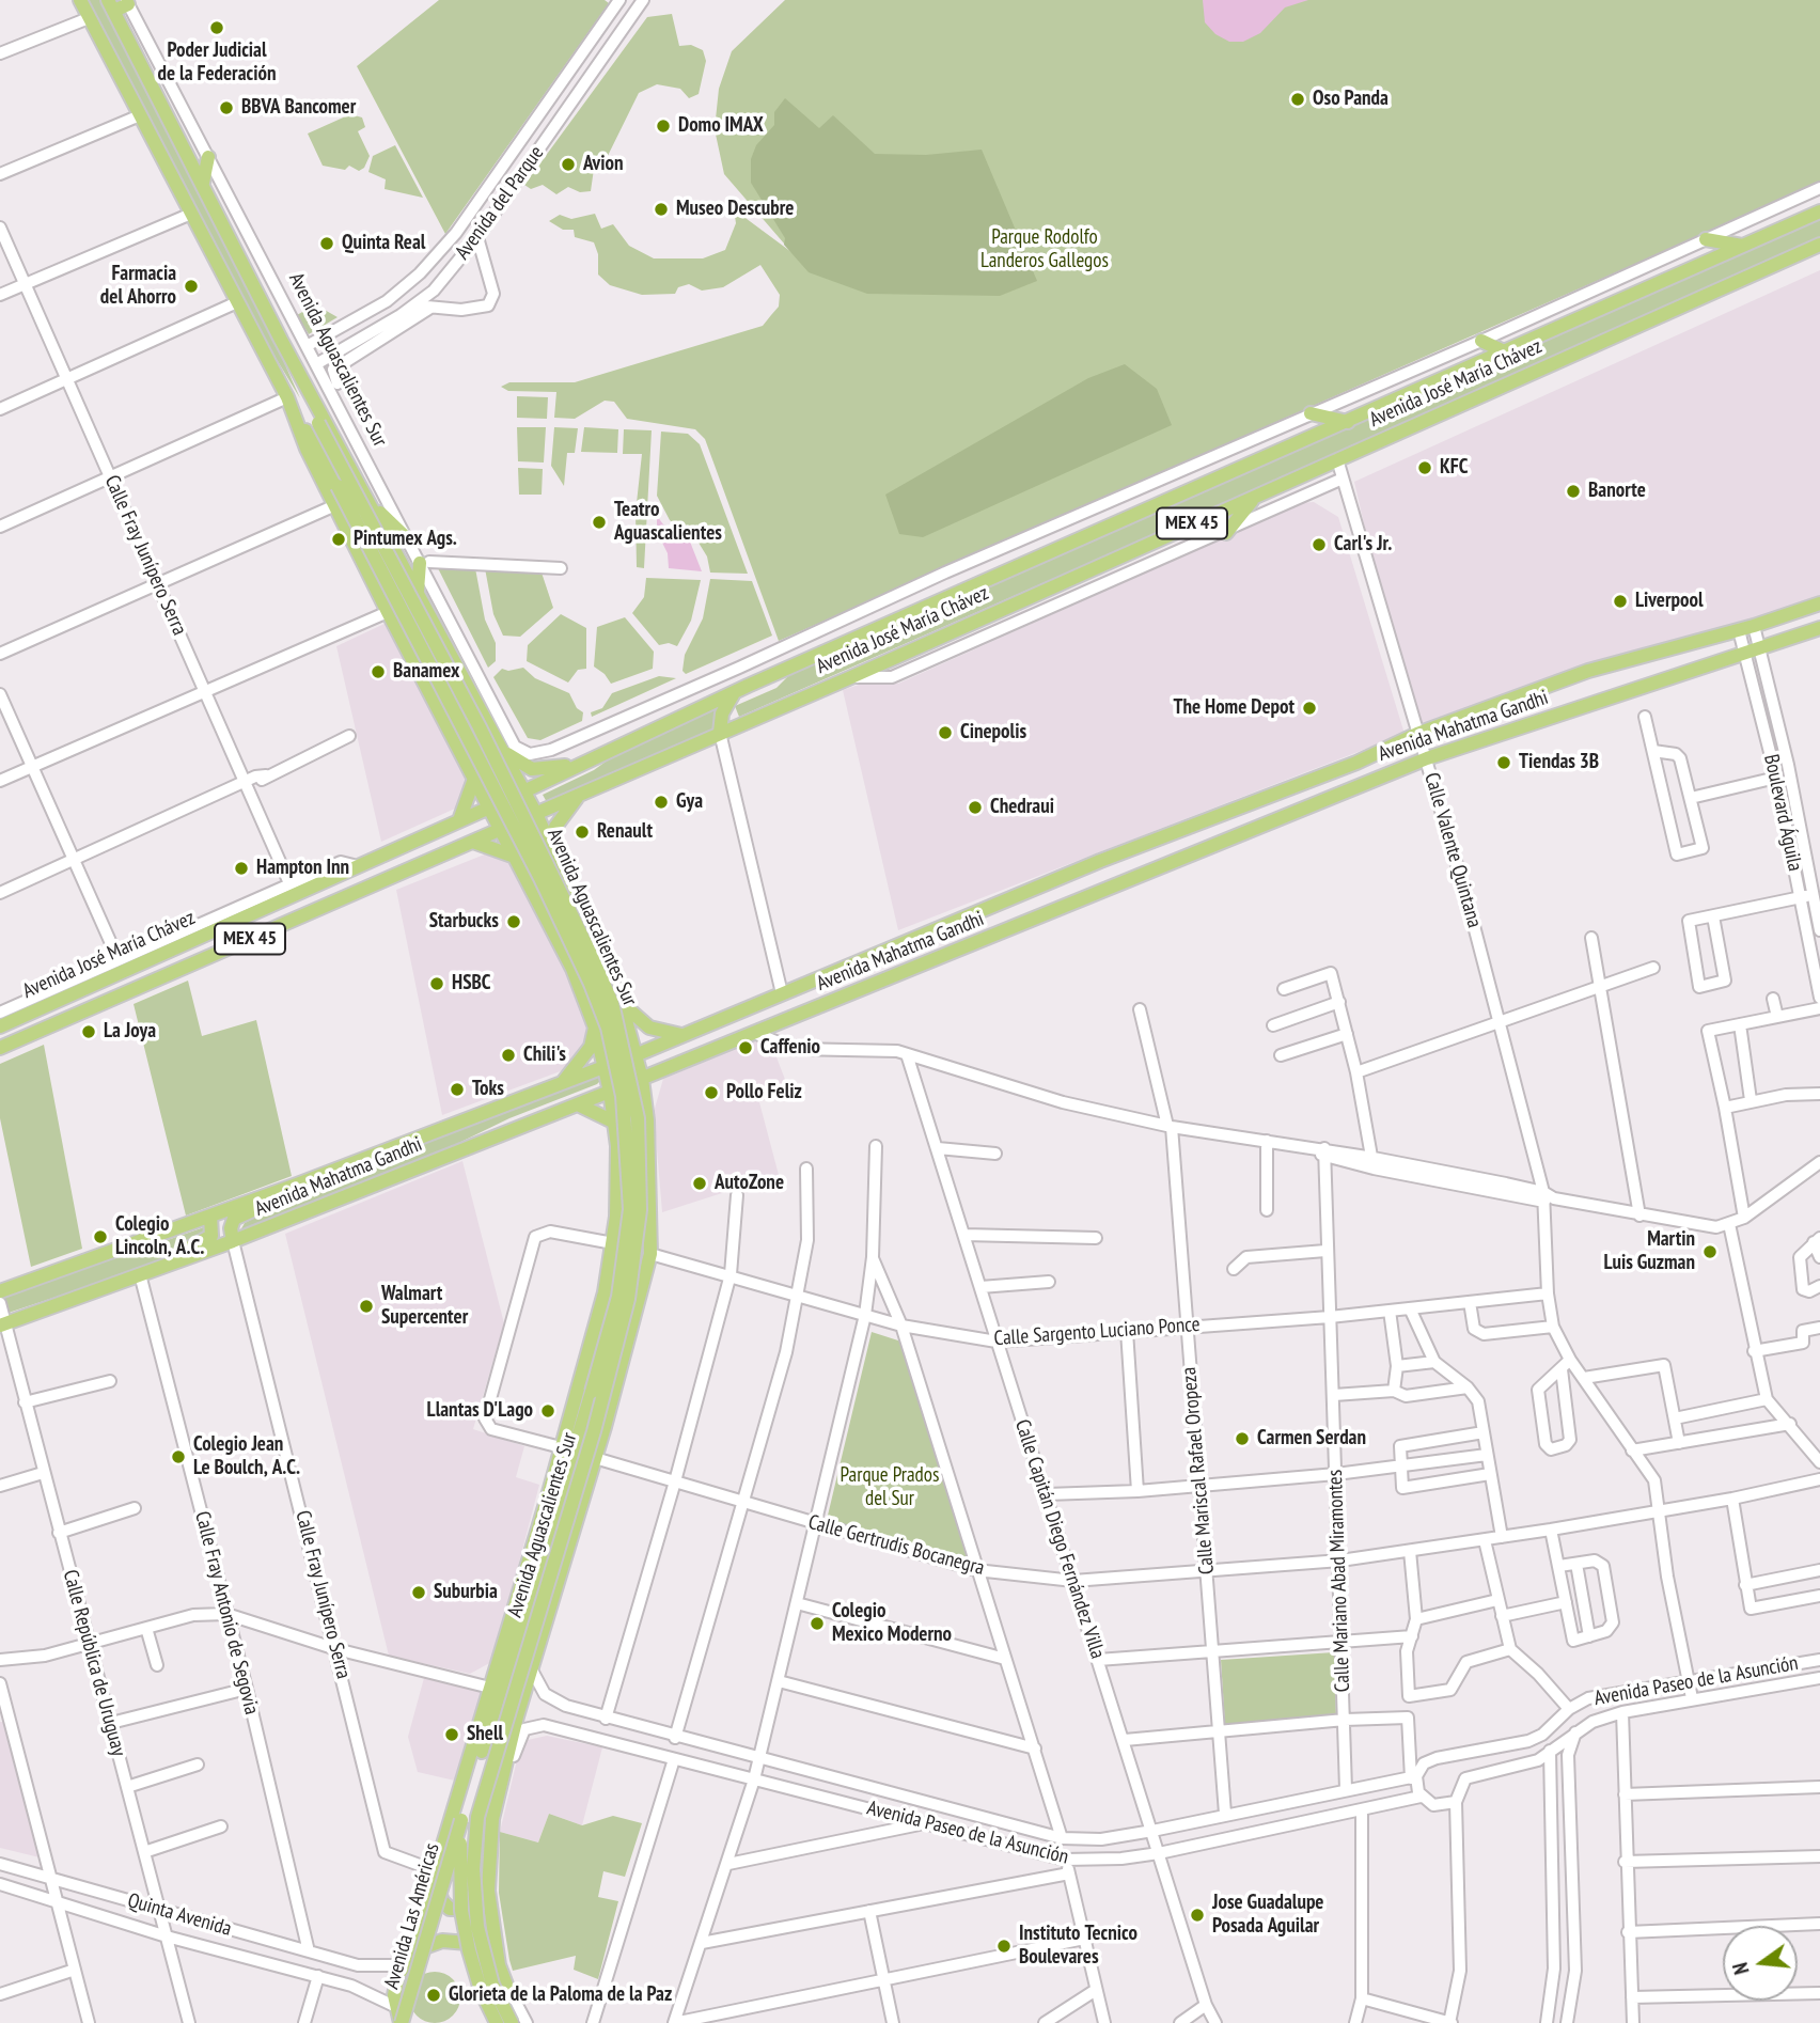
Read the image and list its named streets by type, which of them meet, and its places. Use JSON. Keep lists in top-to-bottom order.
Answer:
{
  "streets": {
    "main road": [
      "Avenida Aguascalientes Sur",
      "Avenida José María Chávez",
      "MEX 45",
      "Avenida Mahatma Gandhi",
      "Avenida Las Américas"
    ],
    "street": [
      "Avenida del Parque",
      "Calle Fray Junípero Serra",
      "Boulevard Águila",
      "Calle Valente Quintana",
      "Calle Sargento Luciano Ponce",
      "Calle Mariscal Rafael Oropeza",
      "Calle Capitán Diego Fernández Villa",
      "Calle Gertrudis Bocanegra",
      "Calle Mariano Abad Miramontes",
      "Calle Fray Antonio de Segovia",
      "Calle República de Uruguay",
      "Avenida Paseo de la Asunción",
      "Quinta Avenida"
    ]
  },
  "crossings": [
    ["Avenida del Parque", "Avenida Aguascalientes Sur"],
    ["Avenida Aguascalientes Sur", "Avenida José María Chávez"],
    ["Avenida Aguascalientes Sur", "Calle Fray Junípero Serra"],
    ["Avenida Aguascalientes Sur", "Avenida Mahatma Gandhi"],
    ["Avenida Aguascalientes Sur", "Calle Sargento Luciano Ponce"],
    ["Avenida Aguascalientes Sur", "Calle Gertrudis Bocanegra"],
    ["Avenida Aguascalientes Sur", "Avenida Paseo de la Asunción"],
    ["Avenida Aguascalientes Sur", "Quinta Avenida"],
    ["Avenida Aguascalientes Sur", "Avenida Las Américas"],
    ["Avenida José María Chávez", "Calle Fray Junípero Serra"],
    ["Avenida José María Chávez", "Calle Valente Quintana"],
    ["Calle Fray Junípero Serra", "Avenida Mahatma Gandhi"],
    ["Avenida Mahatma Gandhi", "Boulevard Águila"],
    ["Avenida Mahatma Gandhi", "Calle Valente Quintana"],
    ["Avenida Mahatma Gandhi", "Calle Fray Antonio de Segovia"],
    ["Avenida Mahatma Gandhi", "Calle República de Uruguay"],
    ["Calle Valente Quintana", "Calle Sargento Luciano Ponce"],
    ["Calle Valente Quintana", "Calle Gertrudis Bocanegra"],
    ["Calle Valente Quintana", "Avenida Paseo de la Asunción"],
    ["Calle Sargento Luciano Ponce", "Calle Mariscal Rafael Oropeza"],
    ["Calle Sargento Luciano Ponce", "Calle Capitán Diego Fernández Villa"],
    ["Calle Sargento Luciano Ponce", "Calle Mariano Abad Miramontes"],
    ["Calle Mariscal Rafael Oropeza", "Calle Gertrudis Bocanegra"],
    ["Calle Mariscal Rafael Oropeza", "Avenida Paseo de la Asunción"],
    ["Calle Capitán Diego Fernández Villa", "Calle Gertrudis Bocanegra"],
    ["Calle Capitán Diego Fernández Villa", "Avenida Paseo de la Asunción"],
    ["Calle Gertrudis Bocanegra", "Calle Mariano Abad Miramontes"],
    ["Calle Mariano Abad Miramontes", "Avenida Paseo de la Asunción"],
    ["Calle Fray Antonio de Segovia", "Quinta Avenida"],
    ["Calle República de Uruguay", "Quinta Avenida"],
    ["Quinta Avenida", "Avenida Las Américas"]
  ],
  "parks": ["Parque Rodolfo Landeros Gallegos", "Parque Prados del Sur"],
  "places": [
    "Poder Judicial de la Federación",
    "Oso Panda",
    "BBVA Bancomer",
    "Domo IMAX",
    "Avion",
    "Museo Descubre",
    "Quinta Real",
    "Farmacia del Ahorro",
    "KFC",
    "Banorte",
    "Teatro Aguascalientes",
    "Pintumex Ags.",
    "Carl's Jr.",
    "Liverpool",
    "Banamex",
    "The Home Depot",
    "Cinepolis",
    "Tiendas 3B",
    "Gya",
    "Chedraui",
    "Renault",
    "Hampton Inn",
    "Starbucks",
    "HSBC",
    "La Joya",
    "Caffenio",
    "Chili's",
    "Toks",
    "Pollo Feliz",
    "AutoZone",
    "Colegio Lincoln, A.C.",
    "Martin Luis Guzman",
    "Walmart Supercenter",
    "Llantas D'Lago",
    "Carmen Serdan",
    "Colegio Jean Le Boulch, A.C.",
    "Suburbia",
    "Colegio Mexico Moderno",
    "Shell",
    "Jose Guadalupe Posada Aguilar",
    "Instituto Tecnico Boulevares",
    "Glorieta de la Paloma de la Paz"
  ],
  "north": "left"
}
